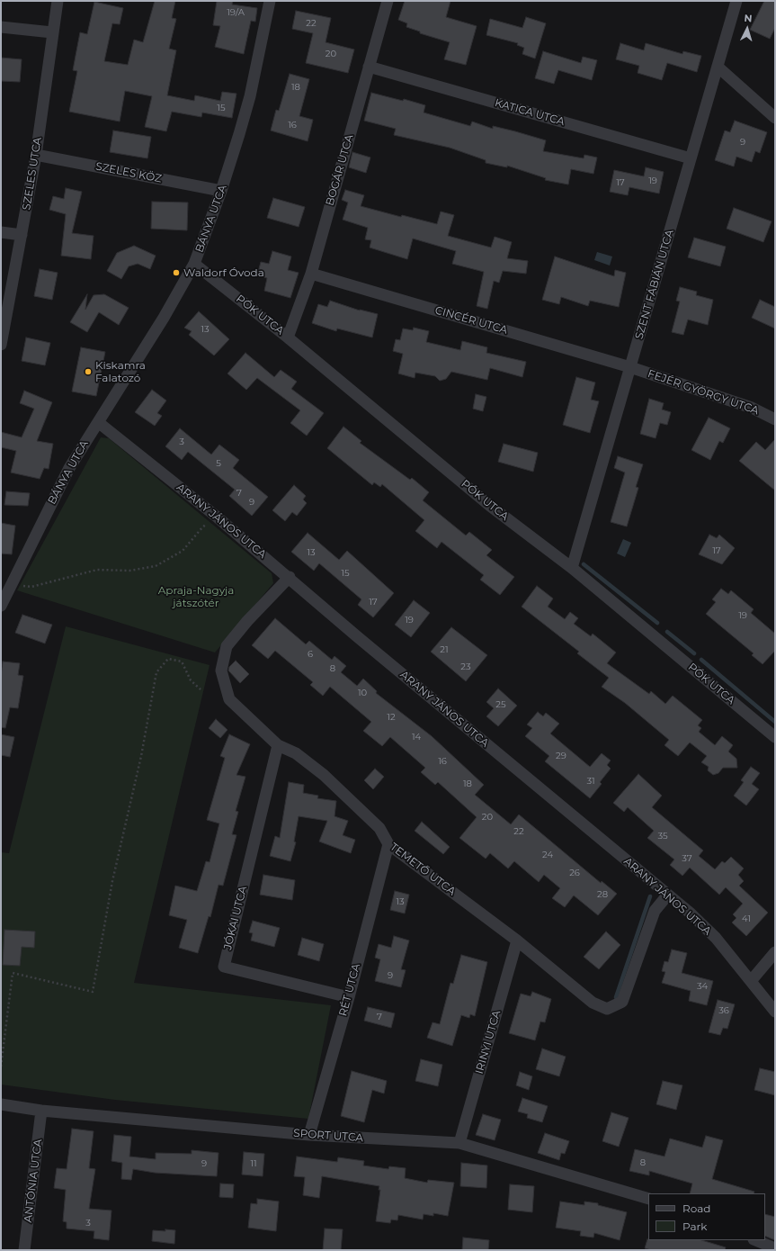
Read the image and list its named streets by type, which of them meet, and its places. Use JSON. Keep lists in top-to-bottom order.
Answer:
{
  "streets": {
    "street": [
      "KATICA UTCA",
      "BOGÁR UTCA",
      "SZELES KÖZ",
      "SZELES UTCA",
      "BÁNYA UTCA",
      "SZENT FÁBIÁN UTCA",
      "PÓK UTCA",
      "CINCÉR UTCA",
      "FEJÉR GYÖRGY UTCA",
      "ARANY JÁNOS UTCA",
      "TEMETŐ UTCA",
      "JÓKAI UTCA",
      "RÉT UTCA",
      "IRINYI UTCA",
      "SPORT UTCA",
      "ANTÓNIA UTCA"
    ]
  },
  "crossings": [
    ["KATICA UTCA", "BOGÁR UTCA"],
    ["KATICA UTCA", "SZENT FÁBIÁN UTCA"],
    ["BOGÁR UTCA", "PÓK UTCA"],
    ["BOGÁR UTCA", "CINCÉR UTCA"],
    ["SZELES KÖZ", "SZELES UTCA"],
    ["SZELES KÖZ", "BÁNYA UTCA"],
    ["BÁNYA UTCA", "PÓK UTCA"],
    ["BÁNYA UTCA", "ARANY JÁNOS UTCA"],
    ["SZENT FÁBIÁN UTCA", "PÓK UTCA"],
    ["SZENT FÁBIÁN UTCA", "CINCÉR UTCA"],
    ["SZENT FÁBIÁN UTCA", "FEJÉR GYÖRGY UTCA"],
    ["CINCÉR UTCA", "FEJÉR GYÖRGY UTCA"],
    ["ARANY JÁNOS UTCA", "TEMETŐ UTCA"],
    ["TEMETŐ UTCA", "JÓKAI UTCA"],
    ["TEMETŐ UTCA", "RÉT UTCA"],
    ["TEMETŐ UTCA", "IRINYI UTCA"],
    ["JÓKAI UTCA", "RÉT UTCA"],
    ["RÉT UTCA", "SPORT UTCA"],
    ["IRINYI UTCA", "SPORT UTCA"],
    ["SPORT UTCA", "ANTÓNIA UTCA"]
  ],
  "parks": ["Apraja-Nagyja játszótér"],
  "places": ["Waldorf Óvoda", "Kiskamra Falatozó"],
  "house_numbers": [
    "19/A",
    "22",
    "20",
    "18",
    "15",
    "16",
    "9",
    "19",
    "17",
    "13",
    "3",
    "5",
    "7",
    "9",
    "17",
    "13",
    "15",
    "17",
    "19",
    "19",
    "21",
    "6",
    "23",
    "8",
    "10",
    "25",
    "12",
    "14",
    "29",
    "16",
    "31",
    "18",
    "20",
    "22",
    "35",
    "24",
    "37",
    "26",
    "28",
    "13",
    "41",
    "9",
    "34",
    "36",
    "7",
    "8",
    "9",
    "11",
    "3"
  ],
  "legend": ["Road", "Park"],
  "north": "top"
}
